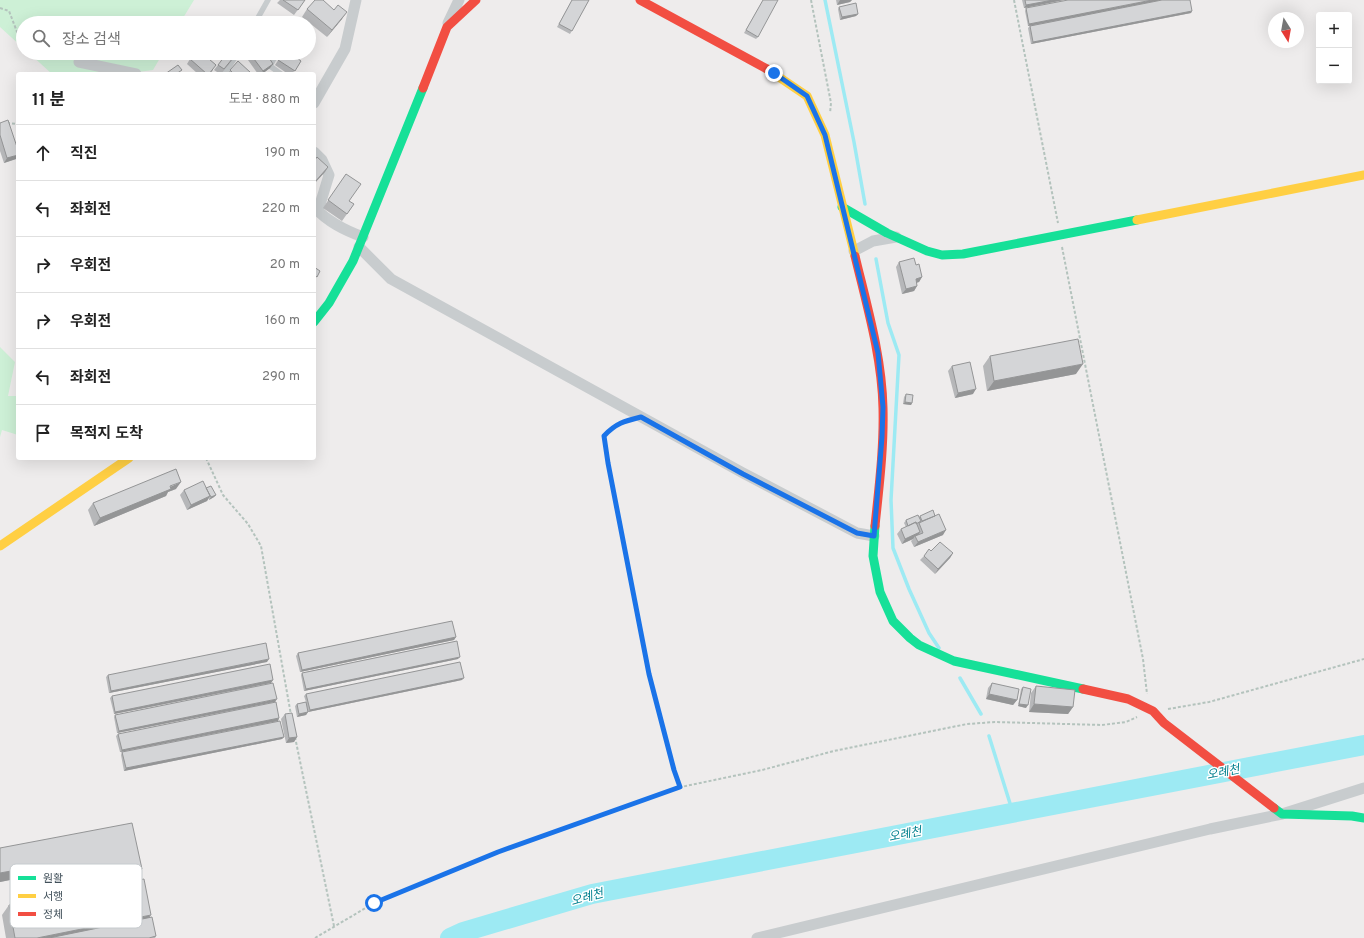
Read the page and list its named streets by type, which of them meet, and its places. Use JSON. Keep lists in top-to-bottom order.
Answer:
{
  "water": ["오례천"],
  "legend": ["원활", "서행", "정체"],
  "north": "bottom",
  "page": {
    "map_buttons": ["+", "−"],
    "search": "장소 검색",
    "heading": ["11 분", "도보 · 880 m"],
    "list": [
      ["직진", "190 m"],
      ["좌회전", "220 m"],
      ["우회전", "20 m"],
      ["우회전", "160 m"],
      ["좌회전", "290 m"],
      "목적지 도착"
    ]
  }
}
